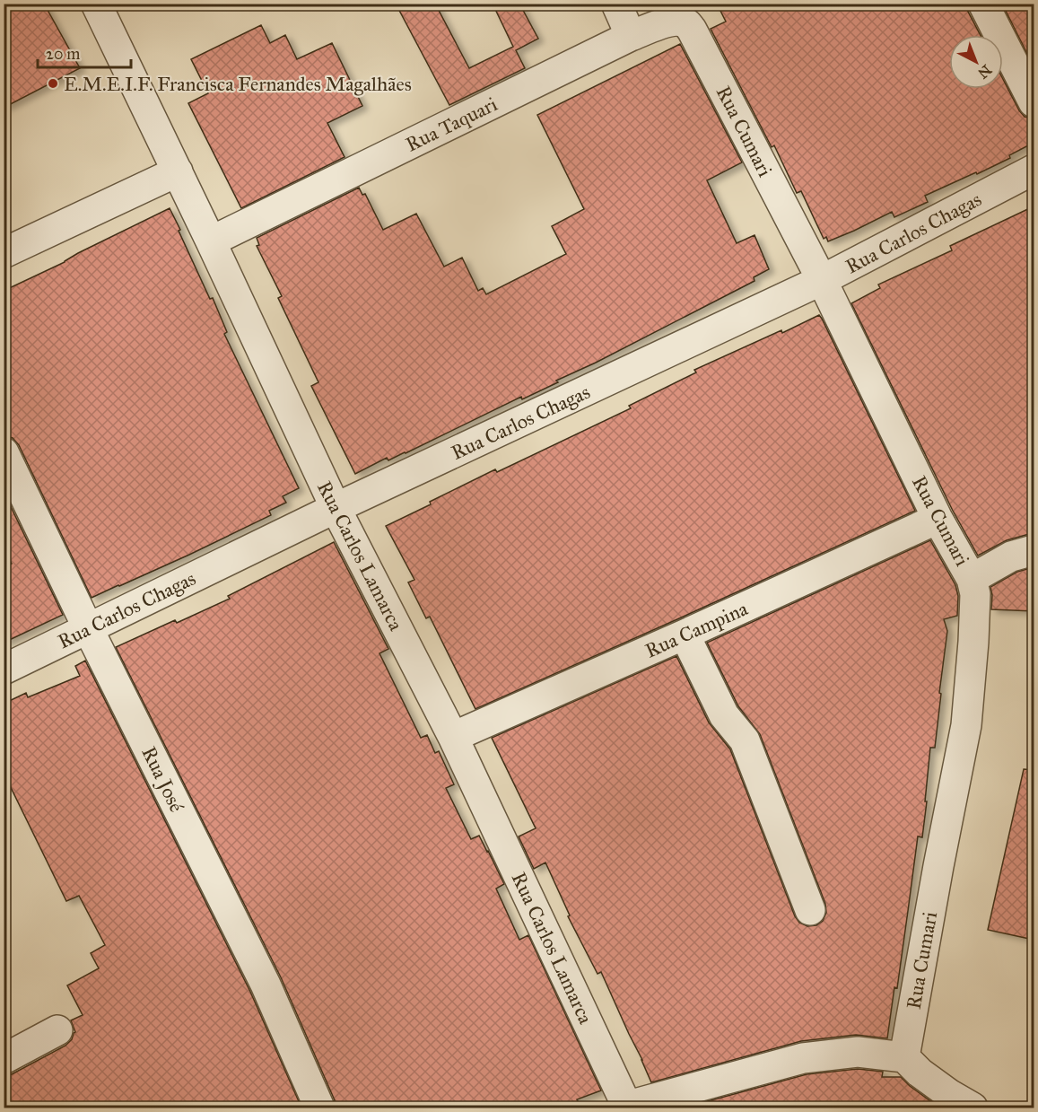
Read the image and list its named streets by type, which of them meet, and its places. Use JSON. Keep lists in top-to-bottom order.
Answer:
{
  "streets": {
    "street": [
      "Rua Taquari",
      "Rua Cumari",
      "Rua Carlos Chagas",
      "Rua Carlos Lamarca",
      "Rua Campina",
      "Rua José"
    ]
  },
  "crossings": [
    ["Rua Taquari", "Rua Cumari"],
    ["Rua Taquari", "Rua Carlos Lamarca"],
    ["Rua Cumari", "Rua Carlos Chagas"],
    ["Rua Cumari", "Rua Campina"],
    ["Rua Carlos Chagas", "Rua Carlos Lamarca"],
    ["Rua Carlos Chagas", "Rua José"],
    ["Rua Carlos Lamarca", "Rua Campina"]
  ],
  "places": ["E.M.E.I.F. Francisca Fernandes Magalhães"],
  "scale_bar": "20 m",
  "north": "bottom right"
}
